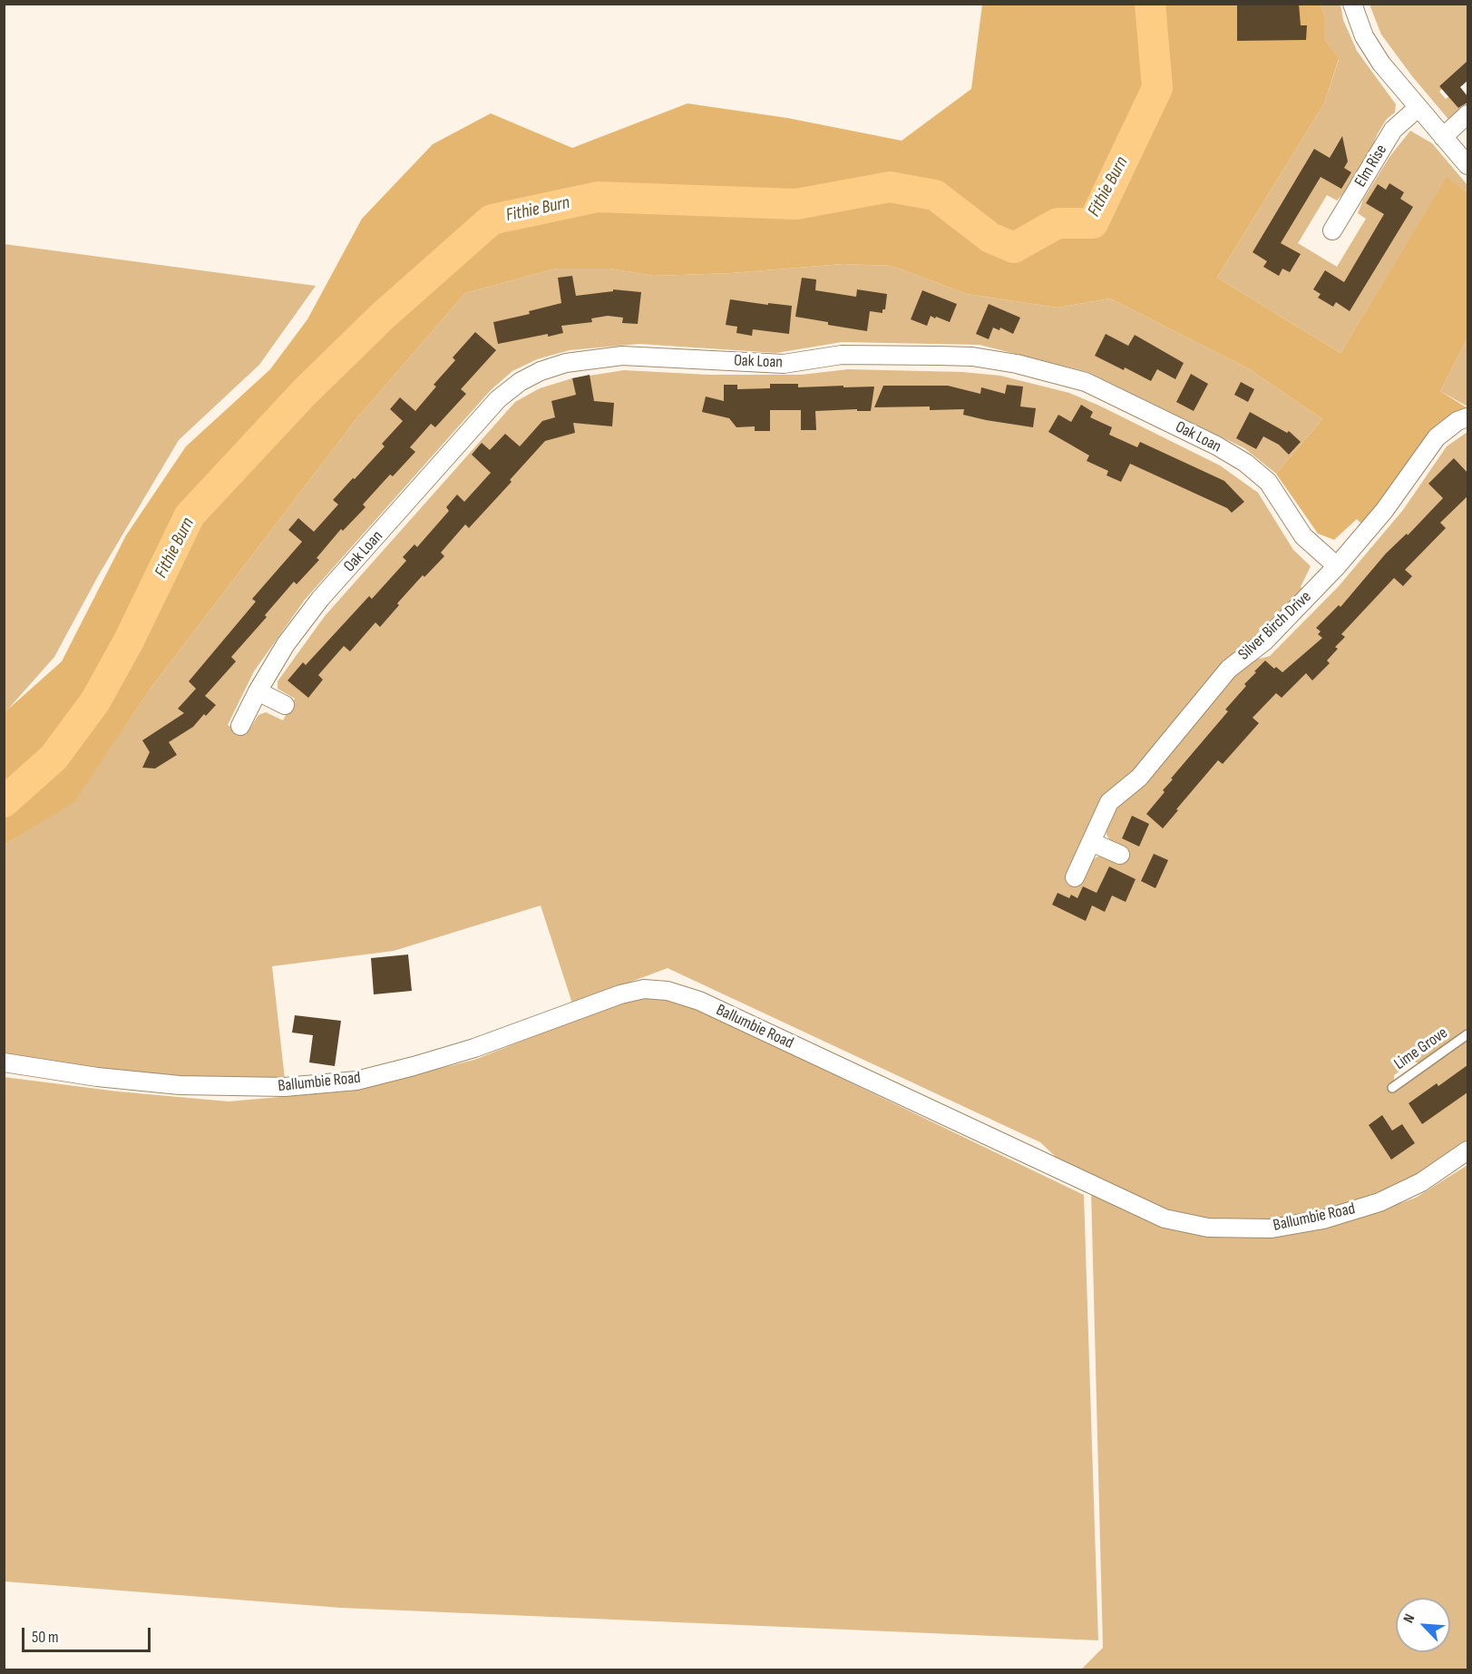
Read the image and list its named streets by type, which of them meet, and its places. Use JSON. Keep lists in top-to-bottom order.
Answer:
{
  "streets": {
    "street": [
      "Elm Rise",
      "Oak Loan",
      "Silver Birch Drive",
      "Ballumbie Road"
    ],
    "lane": ["Lime Grove"]
  },
  "crossings": [
    ["Oak Loan", "Silver Birch Drive"]
  ],
  "water": ["Fithie Burn"],
  "scale_bar": "50 m",
  "north": "top left"
}
